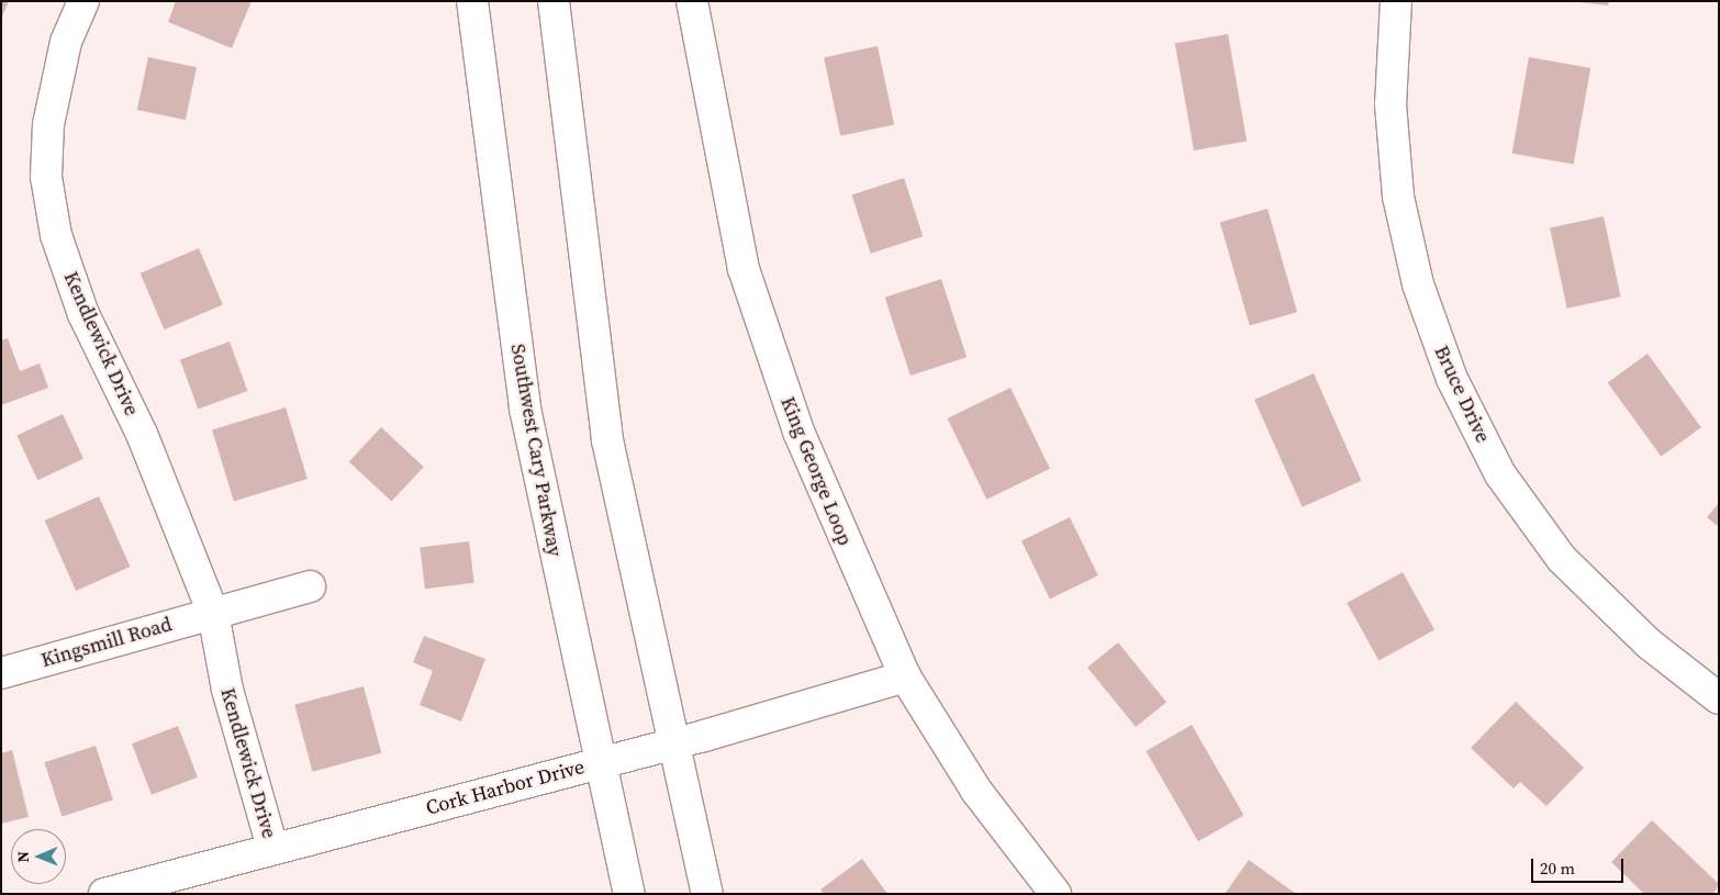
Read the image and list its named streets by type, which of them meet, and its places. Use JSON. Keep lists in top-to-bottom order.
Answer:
{
  "streets": {
    "street": [
      "Kendlewick Drive",
      "Bruce Drive",
      "Southwest Cary Parkway",
      "King George Loop",
      "Kingsmill Road",
      "Cork Harbor Drive"
    ]
  },
  "crossings": [
    ["Kendlewick Drive", "Kingsmill Road"],
    ["Kendlewick Drive", "Cork Harbor Drive"],
    ["Southwest Cary Parkway", "Cork Harbor Drive"],
    ["King George Loop", "Cork Harbor Drive"]
  ],
  "scale_bar": "20 m",
  "north": "left"
}
